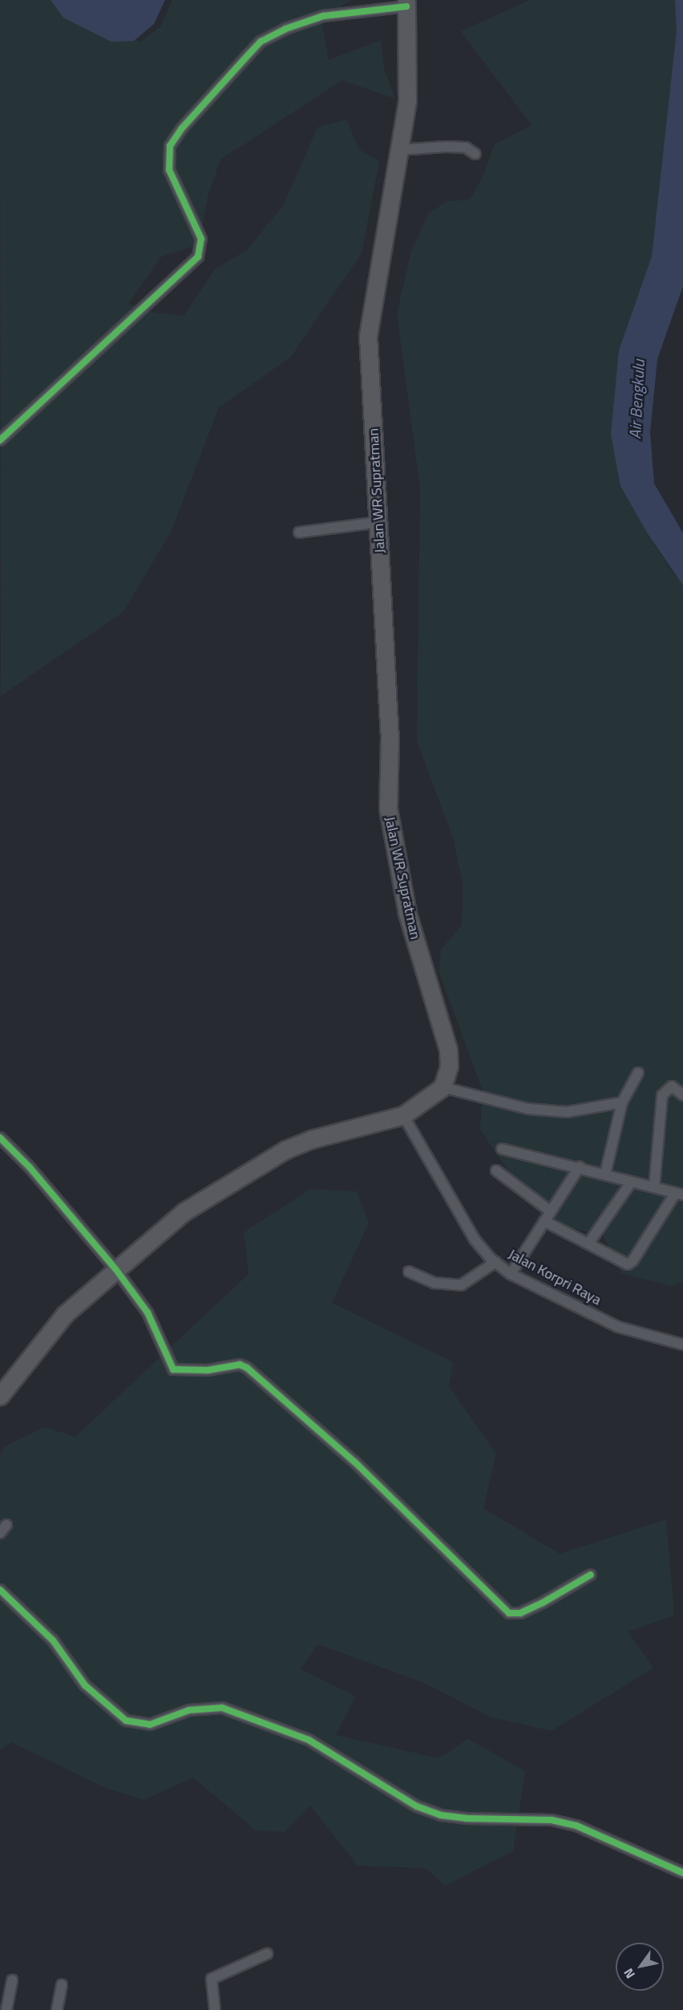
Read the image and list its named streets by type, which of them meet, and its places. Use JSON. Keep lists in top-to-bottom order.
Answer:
{
  "streets": {
    "highway": ["Jalan WR Supratman"],
    "street": ["Jalan Korpri Raya"]
  },
  "water": ["Air Bengkulu"],
  "north": "bottom left"
}
